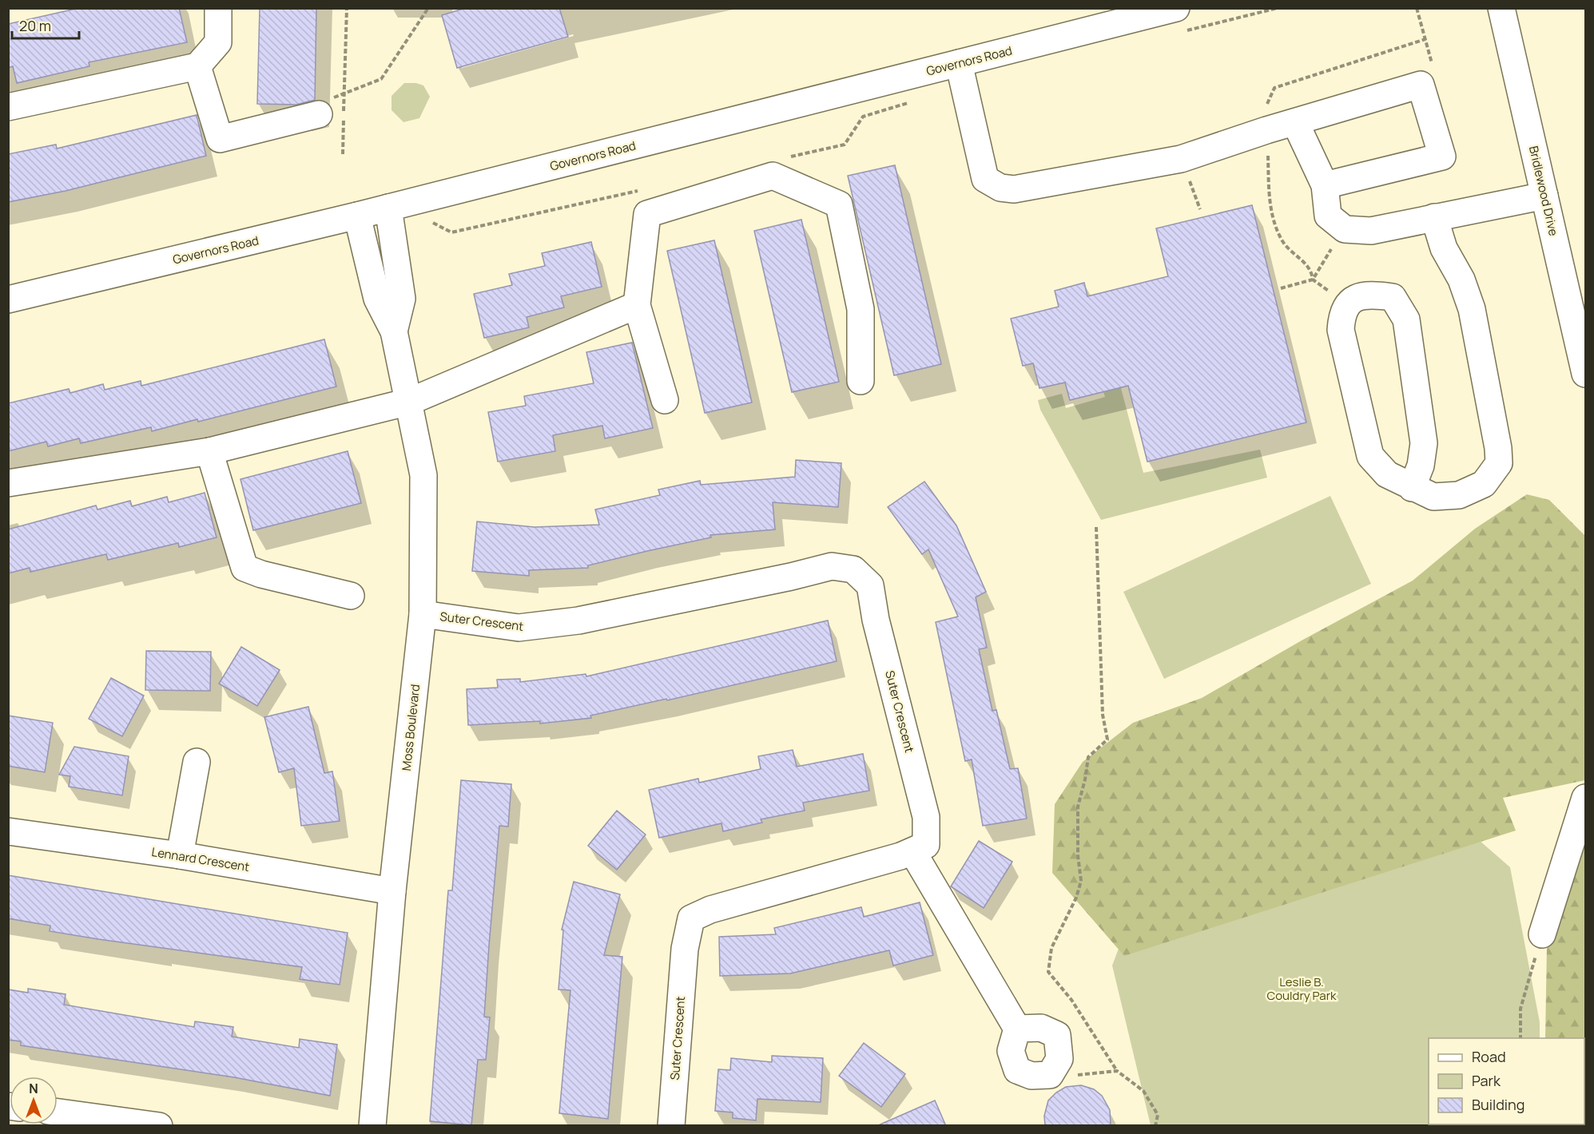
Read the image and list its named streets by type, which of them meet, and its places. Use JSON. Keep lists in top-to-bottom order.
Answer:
{
  "streets": {
    "street": [
      "Governors Road",
      "Bridlewood Drive",
      "Suter Crescent",
      "Moss Boulevard",
      "Lennard Crescent"
    ]
  },
  "crossings": [
    ["Governors Road", "Moss Boulevard"],
    ["Suter Crescent", "Moss Boulevard"],
    ["Moss Boulevard", "Lennard Crescent"]
  ],
  "parks": ["Leslie B. Couldry Park"],
  "legend": ["Road", "Park", "Building"],
  "scale_bar": "20 m",
  "north": "top"
}
